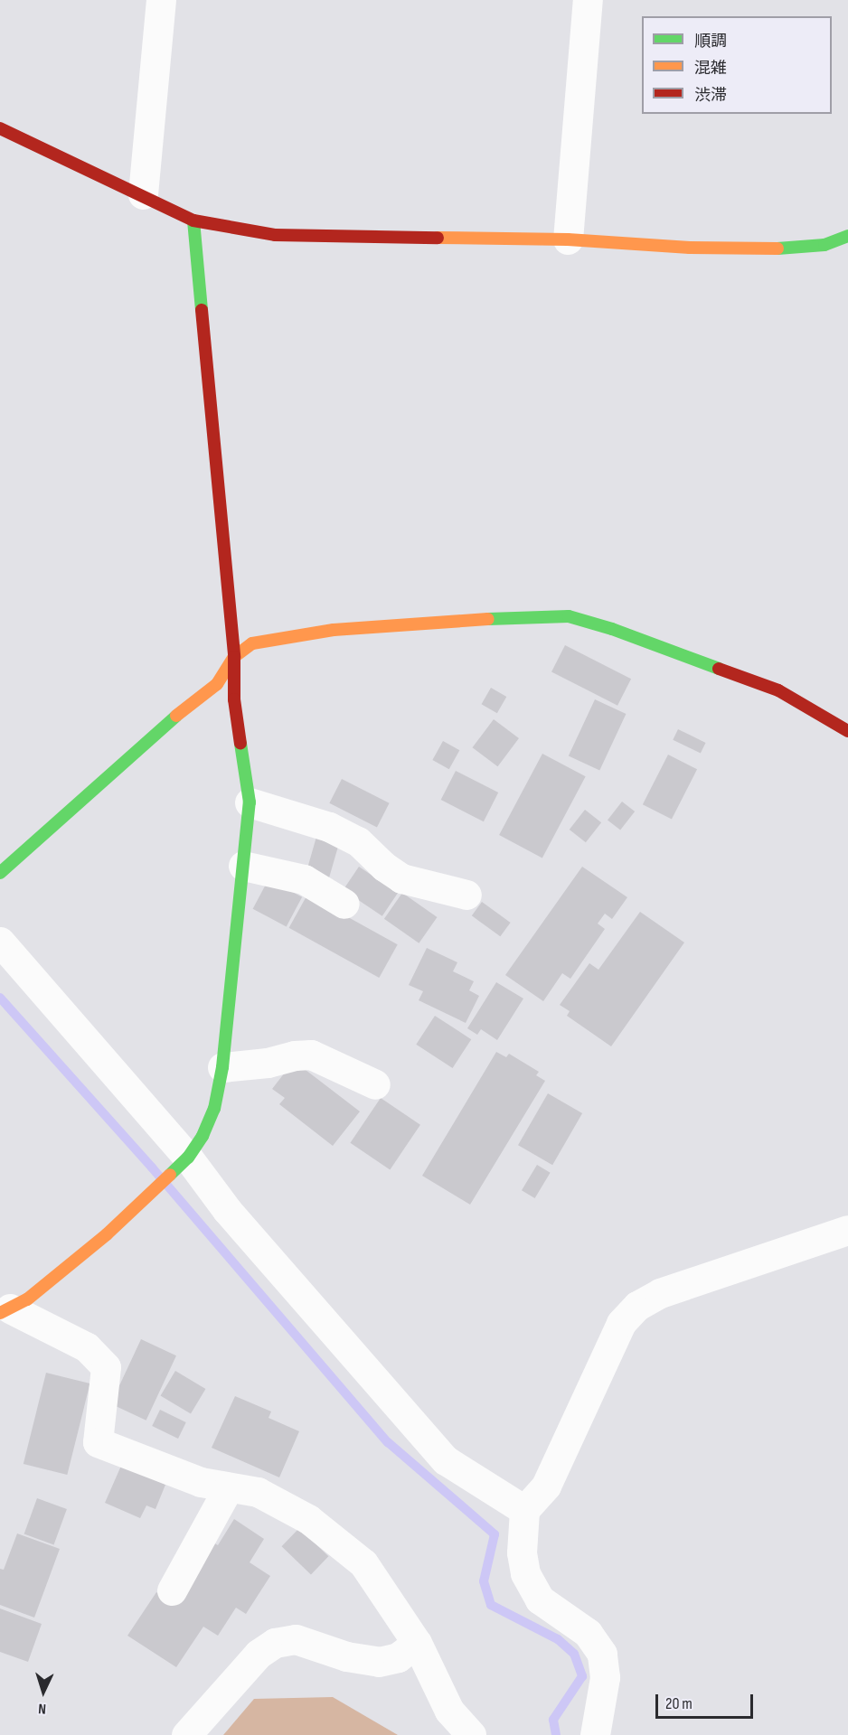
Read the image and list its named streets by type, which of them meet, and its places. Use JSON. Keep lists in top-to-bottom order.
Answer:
{
  "legend": ["順調", "混雑", "渋滞"],
  "scale_bar": "20 m",
  "north": "bottom"
}
